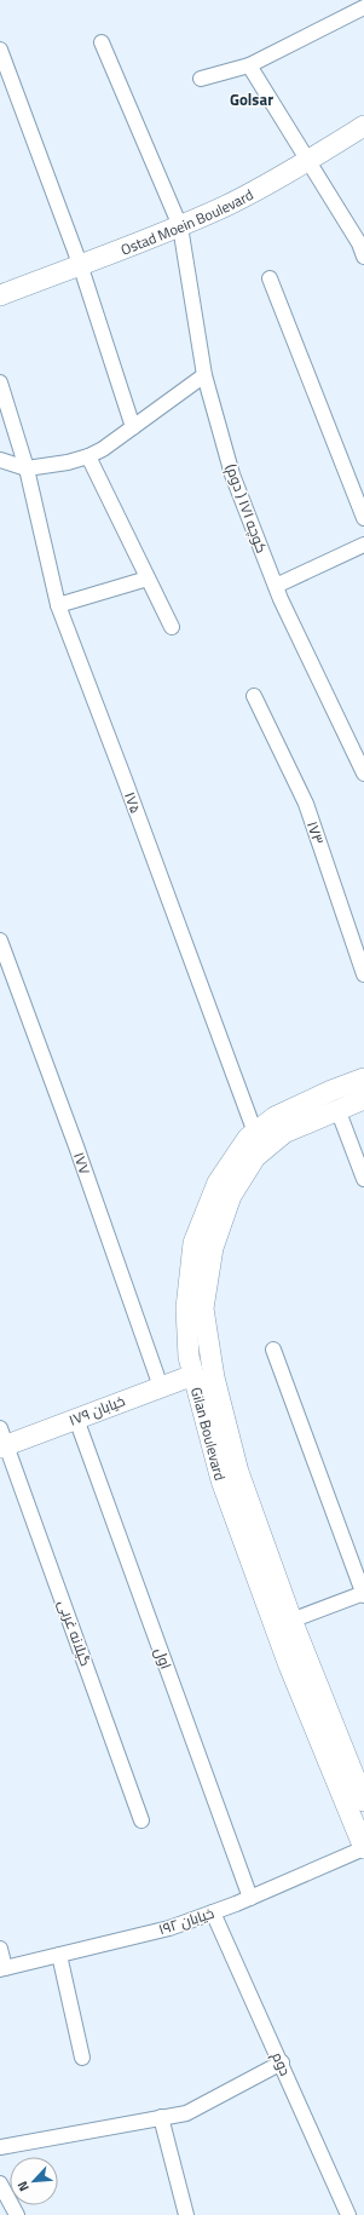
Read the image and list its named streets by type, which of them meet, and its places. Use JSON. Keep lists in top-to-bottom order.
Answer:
{
  "streets": {
    "main road": ["Ostad Moein Boulevard", "خیابان ۱۷۹", "Gilan Boulevard"],
    "street": [
      "کوچه ۱۷۱ ( دوم)",
      "۱۷۵",
      "۱۷۳",
      "۱۷۷",
      "گیلانه غربی",
      "اول",
      "خیابان ۱۹۲",
      "دوم"
    ]
  },
  "crossings": [
    ["Ostad Moein Boulevard", "کوچه ۱۷۱ ( دوم)"],
    ["۱۷۵", "Gilan Boulevard"],
    ["۱۷۷", "خیابان ۱۷۹"],
    ["خیابان ۱۷۹", "Gilan Boulevard"],
    ["خیابان ۱۷۹", "گیلانه غربی"],
    ["خیابان ۱۷۹", "اول"],
    ["Gilan Boulevard", "خیابان ۱۹۲"],
    ["اول", "خیابان ۱۹۲"],
    ["خیابان ۱۹۲", "دوم"]
  ],
  "districts": ["Golsar"],
  "north": "bottom left"
}
